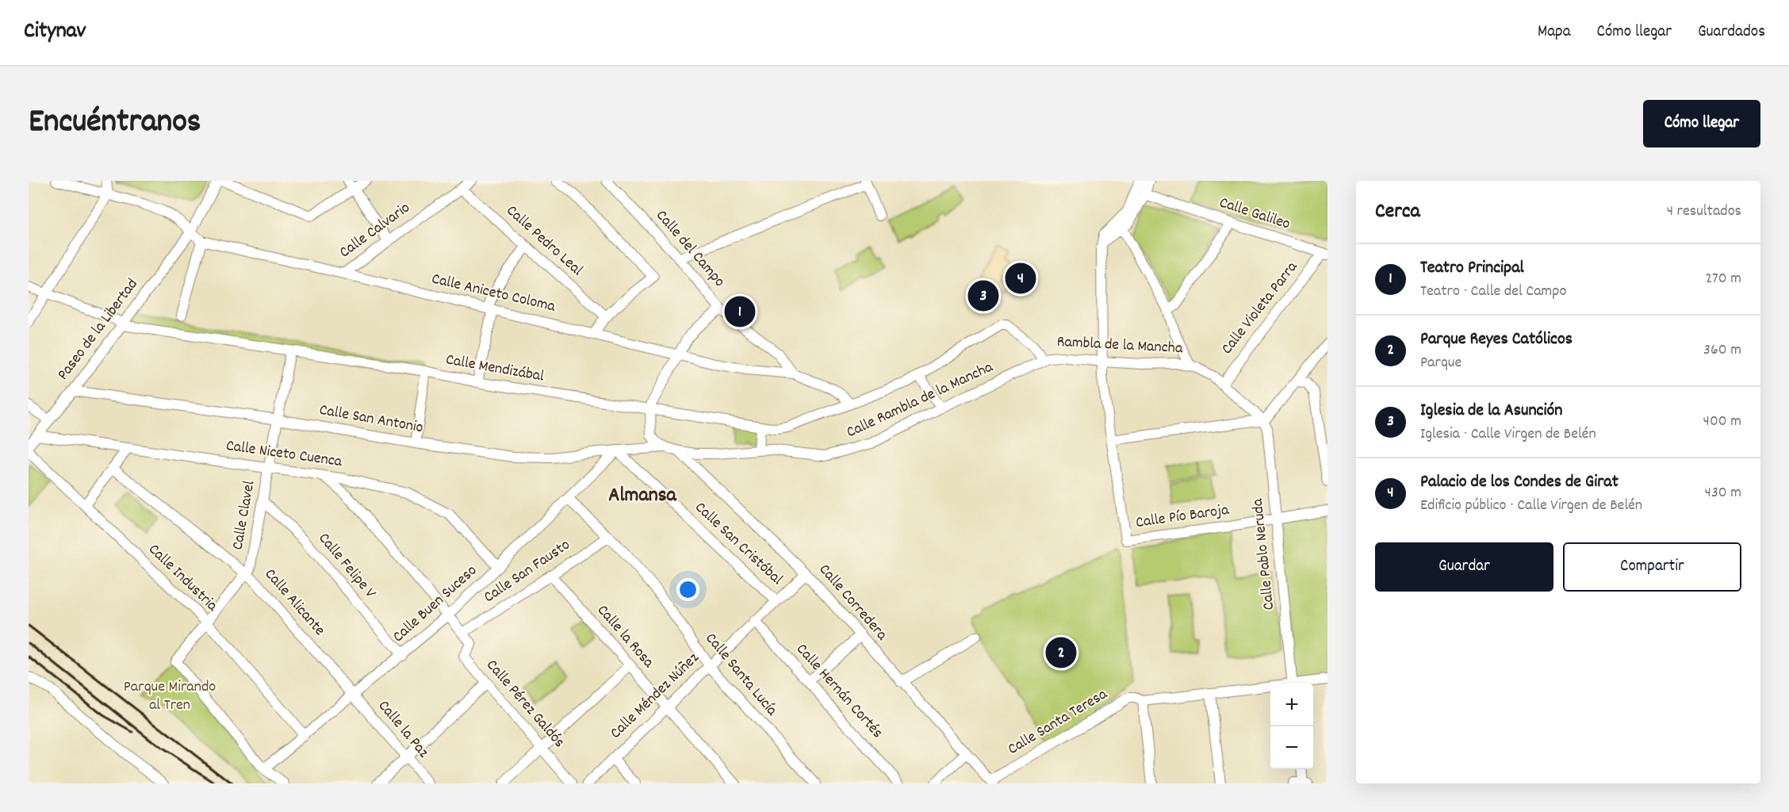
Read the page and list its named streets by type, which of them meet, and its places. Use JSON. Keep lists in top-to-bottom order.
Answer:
{
  "streets": {
    "street": [
      "Calle Galileo",
      "Calle Calvario",
      "Calle Pedro Leal",
      "Calle del Campo",
      "Calle Aniceto Coloma",
      "Calle Violeta Parra",
      "Paseo de la Libertad",
      "Rambla de la Mancha",
      "Calle Mendizábal",
      "Calle Rambla de la Mancha",
      "Calle San Antonio",
      "Calle Niceto Cuenca",
      "Calle Clavel",
      "Calle Pío Baroja",
      "Calle San Cristóbal",
      "Calle Pablo Neruda",
      "Calle Felipe V",
      "Calle San Fausto",
      "Calle Industria",
      "Calle Alicante",
      "Calle Corredera",
      "Calle Buen Suceso",
      "Calle la Rosa",
      "Calle Santa Lucía",
      "Calle Hernán Cortés",
      "Calle Méndez Núñez",
      "Calle Pérez Galdós",
      "Calle Santa Teresa",
      "Calle la Paz"
    ]
  },
  "crossings": [
    ["Calle Galileo", "Calle Violeta Parra"],
    ["Calle Calvario", "Calle Pedro Leal"],
    ["Calle Calvario", "Calle Aniceto Coloma"],
    ["Calle del Campo", "Calle Aniceto Coloma"],
    ["Calle Aniceto Coloma", "Paseo de la Libertad"],
    ["Calle Aniceto Coloma", "Calle Mendizábal"],
    ["Calle Violeta Parra", "Rambla de la Mancha"],
    ["Paseo de la Libertad", "Calle Mendizábal"],
    ["Paseo de la Libertad", "Calle San Antonio"],
    ["Paseo de la Libertad", "Calle Niceto Cuenca"],
    ["Rambla de la Mancha", "Calle Mendizábal"],
    ["Rambla de la Mancha", "Calle Rambla de la Mancha"],
    ["Rambla de la Mancha", "Calle Pablo Neruda"],
    ["Calle Mendizábal", "Calle Rambla de la Mancha"],
    ["Calle Mendizábal", "Calle Clavel"],
    ["Calle Rambla de la Mancha", "Calle San Antonio"],
    ["Calle Rambla de la Mancha", "Calle Corredera"],
    ["Calle San Antonio", "Calle Clavel"],
    ["Calle San Antonio", "Calle San Cristóbal"],
    ["Calle San Antonio", "Calle Buen Suceso"],
    ["Calle Niceto Cuenca", "Calle Clavel"],
    ["Calle Niceto Cuenca", "Calle Buen Suceso"],
    ["Calle Clavel", "Calle Felipe V"],
    ["Calle Clavel", "Calle Industria"],
    ["Calle Clavel", "Calle Alicante"],
    ["Calle Clavel", "Calle Buen Suceso"],
    ["Calle Pío Baroja", "Calle Pablo Neruda"],
    ["Calle San Cristóbal", "Calle Buen Suceso"],
    ["Calle San Cristóbal", "Calle Méndez Núñez"],
    ["Calle Felipe V", "Calle Buen Suceso"],
    ["Calle San Fausto", "Calle la Rosa"],
    ["Calle San Fausto", "Calle Santa Lucía"],
    ["Calle San Fausto", "Calle Pérez Galdós"],
    ["Calle Industria", "Calle Buen Suceso"],
    ["Calle Alicante", "Calle Buen Suceso"],
    ["Calle Alicante", "Calle la Paz"],
    ["Calle Corredera", "Calle Méndez Núñez"],
    ["Calle Corredera", "Calle Santa Teresa"],
    ["Calle Buen Suceso", "Calle Santa Lucía"],
    ["Calle Buen Suceso", "Calle la Paz"],
    ["Calle la Rosa", "Calle Méndez Núñez"],
    ["Calle Santa Lucía", "Calle Méndez Núñez"],
    ["Calle Hernán Cortés", "Calle Méndez Núñez"]
  ],
  "districts": ["Almansa"],
  "parks": ["Parque Mirando al Tren"],
  "page": {
    "header": "Citynav",
    "nav": ["Mapa", "Cómo llegar", "Guardados"],
    "title": "Encuéntranos",
    "buttons": [
      "Cómo llegar",
      ["Guardar", "Compartir"]
    ],
    "heading": ["Cerca", "4 resultados"],
    "list": [
      {
        "mark": "1",
        "name": "Teatro Principal",
        "note": "Teatro · Calle del Campo",
        "value": "270 m"
      },
      {
        "mark": "2",
        "name": "Parque Reyes Católicos",
        "note": "Parque",
        "value": "360 m"
      },
      {
        "mark": "3",
        "name": "Iglesia de la Asunción",
        "note": "Iglesia · Calle Virgen de Belén",
        "value": "400 m"
      },
      {
        "mark": "4",
        "name": "Palacio de los Condes de Girat",
        "note": "Edificio público · Calle Virgen de Belén",
        "value": "430 m"
      }
    ],
    "pins": [
      "4",
      "3",
      "1",
      "2"
    ],
    "map_buttons": ["+", "−"]
  }
}
